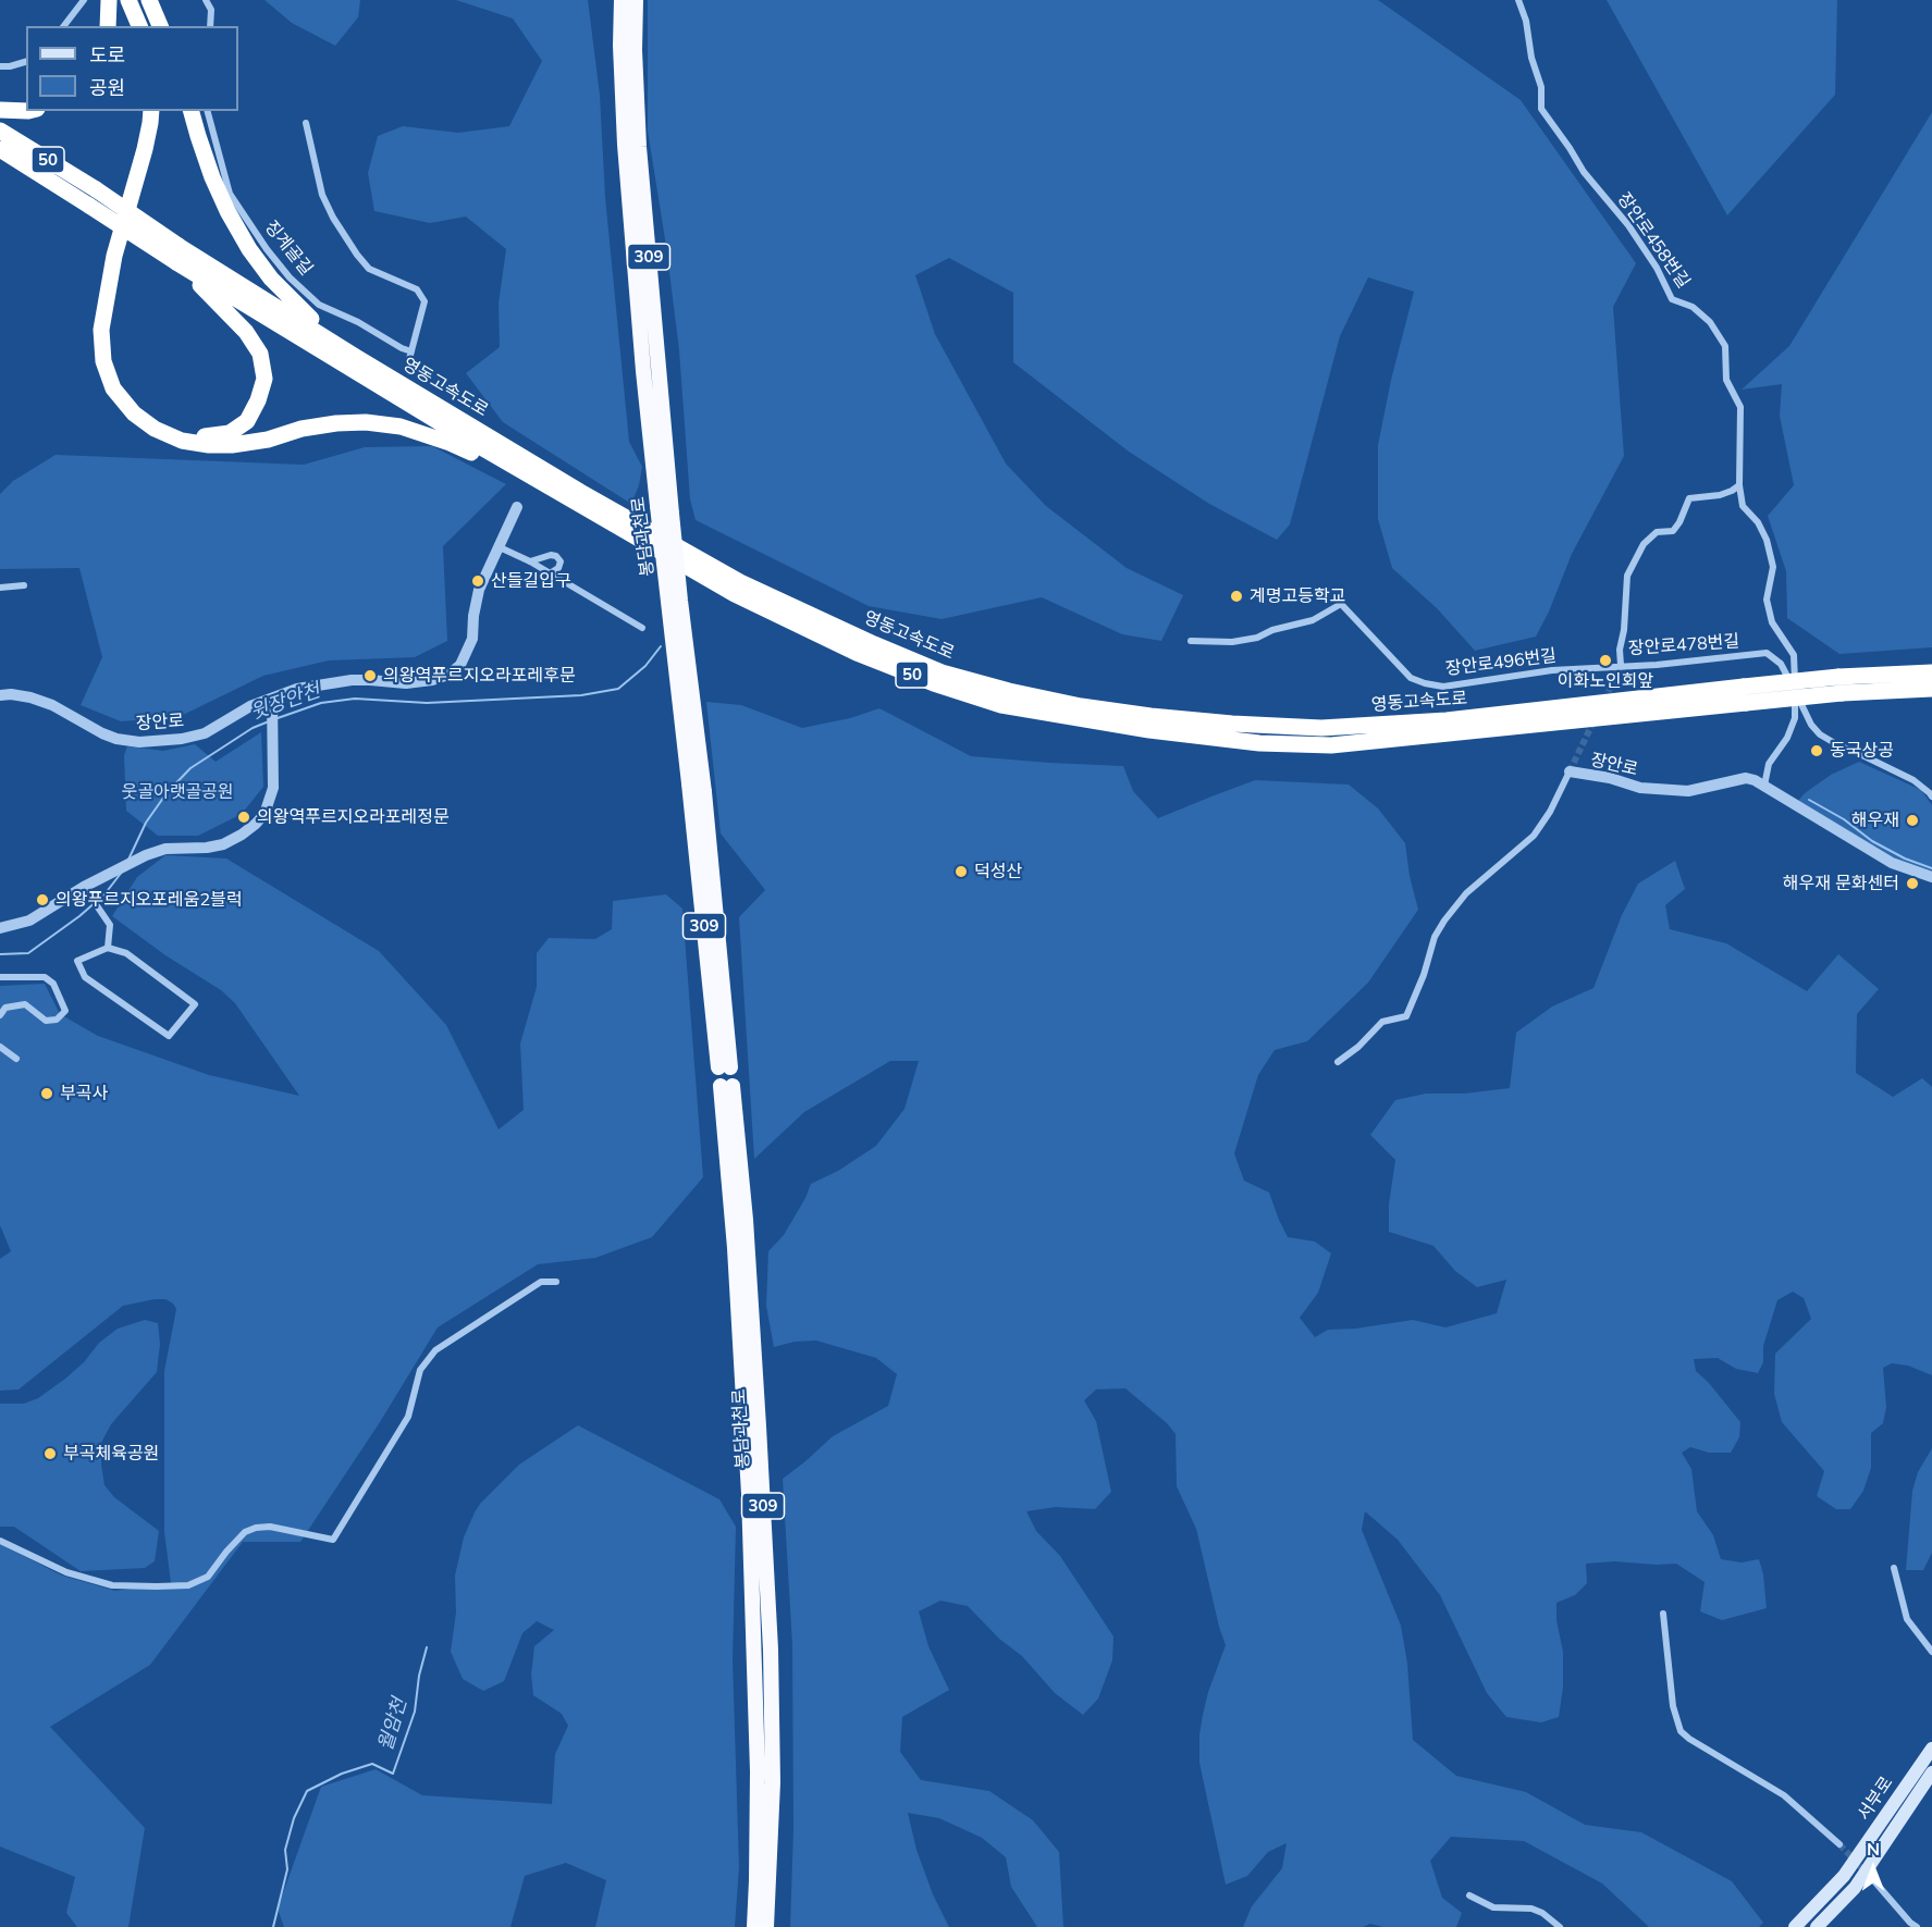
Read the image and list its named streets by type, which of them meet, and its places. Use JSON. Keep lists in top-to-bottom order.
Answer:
{
  "streets": {
    "highway": [
      "50",
      "309",
      "영동고속도로",
      "봉담과천로"
    ],
    "main road": ["서부로"],
    "street": [
      "장안로458번길",
      "징계골길",
      "장안로478번길",
      "장안로496번길",
      "장안로"
    ]
  },
  "crossings": [
    ["장안로458번길", "장안로478번길"],
    ["장안로478번길", "장안로496번길"]
  ],
  "water": ["윗장안천", "월암천"],
  "parks": ["웃골아랫골공원"],
  "places": [
    "산들길입구",
    "계명고등학교",
    "이화노인회앞",
    "의왕역푸르지오라포레후문",
    "동국상공",
    "의왕역푸르지오라포레정문",
    "해우재",
    "덕성산",
    "해우재 문화센터",
    "의왕푸르지오포레움2블럭",
    "부곡사",
    "부곡체육공원"
  ],
  "legend": ["도로", "공원"],
  "north": "top"
}
